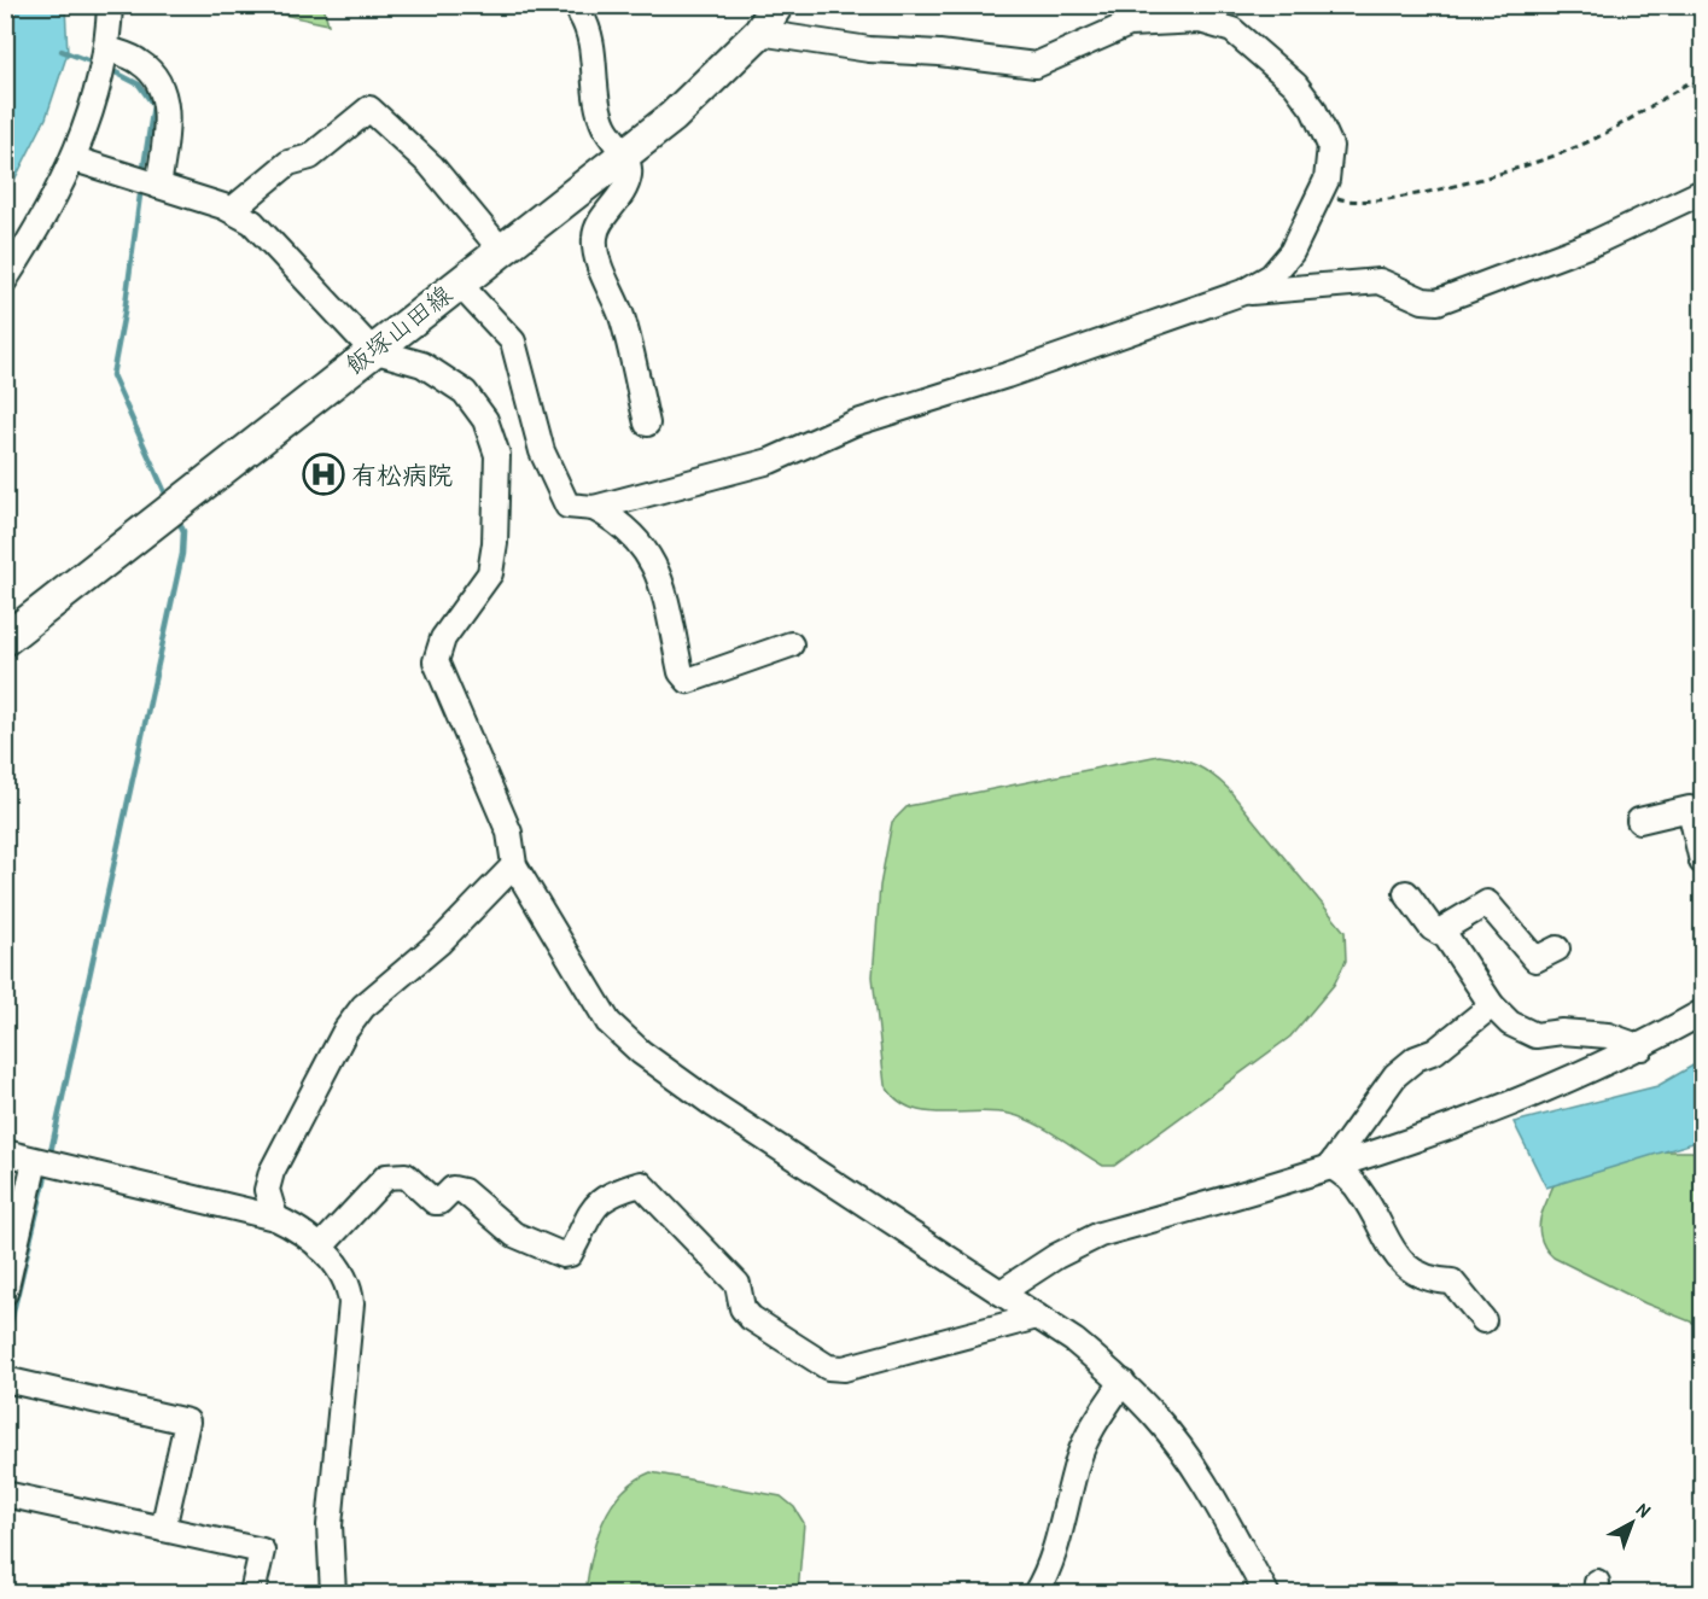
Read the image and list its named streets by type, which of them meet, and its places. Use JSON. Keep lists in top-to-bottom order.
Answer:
{
  "streets": {
    "main road": ["飯塚山田線"]
  },
  "places": {
    "hospital": ["有松病院"]
  },
  "north": "top right"
}
